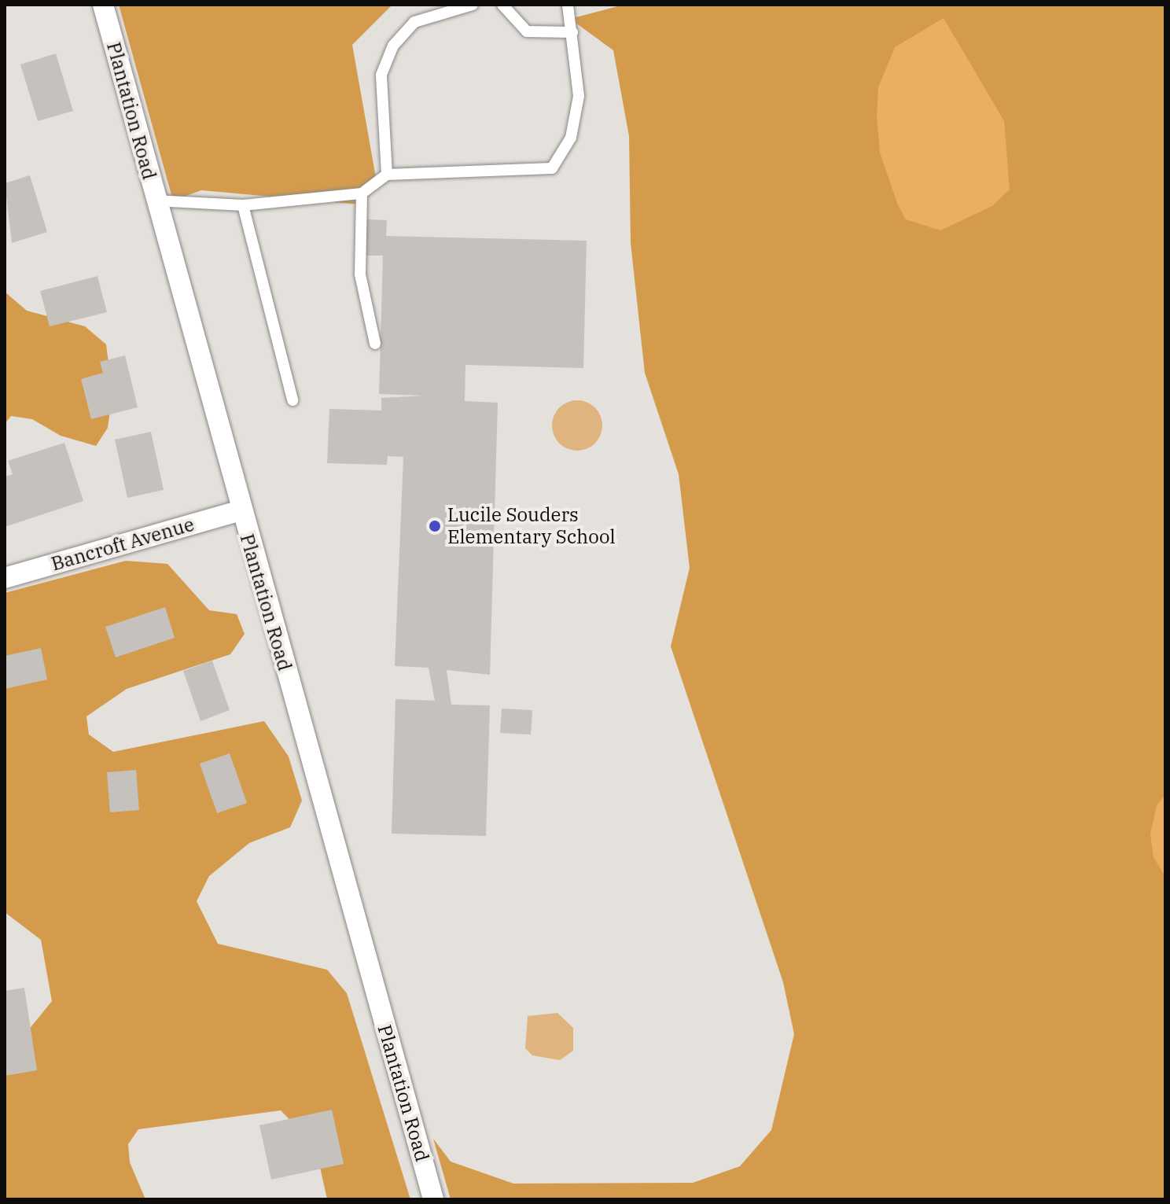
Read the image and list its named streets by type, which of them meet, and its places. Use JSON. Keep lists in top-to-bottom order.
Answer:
{
  "streets": {
    "street": ["Plantation Road", "Bancroft Avenue"]
  },
  "crossings": [
    ["Plantation Road", "Bancroft Avenue"]
  ],
  "places": ["Lucile Souders Elementary School"]
}
